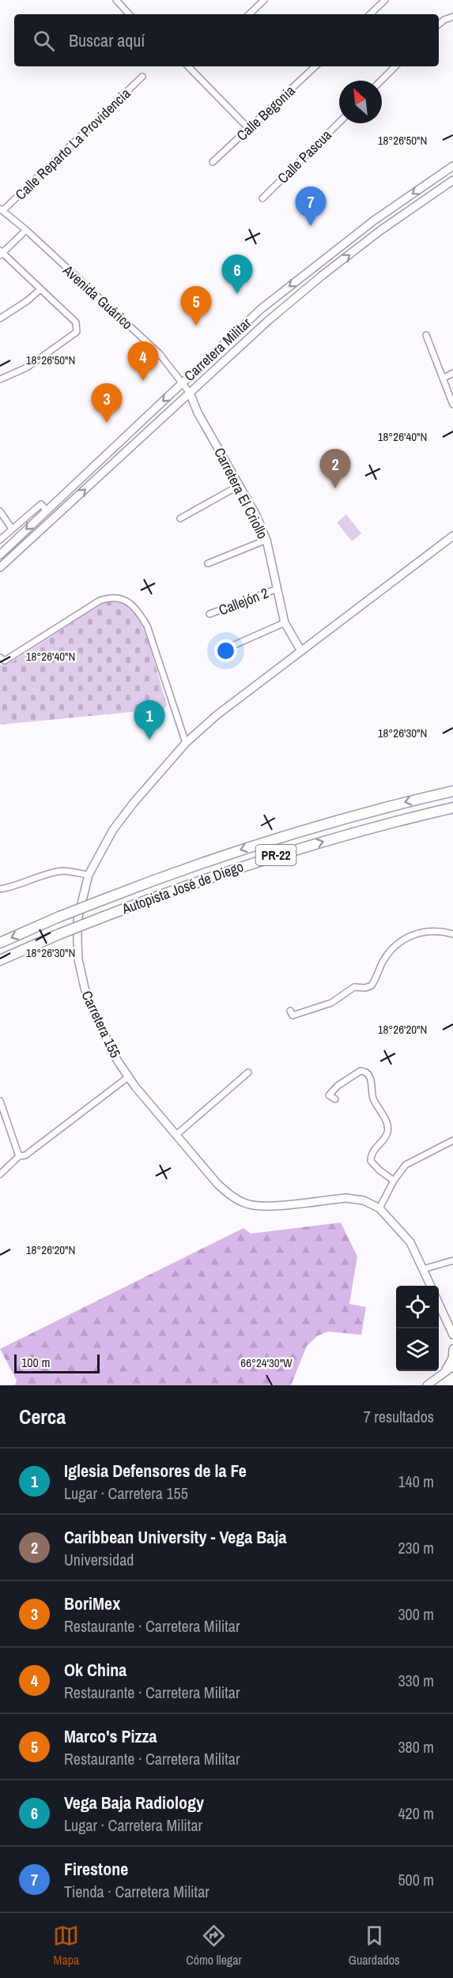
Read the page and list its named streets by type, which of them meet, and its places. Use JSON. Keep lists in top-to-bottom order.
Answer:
{
  "streets": {
    "highway": ["PR-22", "Autopista José de Diego"],
    "street": [
      "Calle Begonia",
      "Calle Reparto La Providencia",
      "Calle Pascua",
      "Avenida Guárico",
      "Carretera Militar",
      "Carretera El Criollo",
      "Callejón 2",
      "Carretera 155"
    ]
  },
  "crossings": [
    ["Calle Reparto La Providencia", "Avenida Guárico"],
    ["Avenida Guárico", "Carretera Militar"],
    ["Avenida Guárico", "Carretera El Criollo"],
    ["Carretera Militar", "Carretera El Criollo"],
    ["Carretera El Criollo", "Callejón 2"],
    ["Carretera El Criollo", "Carretera 155"]
  ],
  "scale_bar": "100 m",
  "north": "top left",
  "page": {
    "search": "Buscar aquí",
    "pins": [
      "7",
      "6",
      "5",
      "4",
      "3",
      "2",
      "1"
    ],
    "scale": "100 m",
    "heading": ["Cerca", "7 resultados"],
    "list": [
      {
        "mark": "1",
        "name": "Iglesia Defensores de la Fe",
        "note": "Lugar · Carretera 155",
        "value": "140 m"
      },
      {
        "mark": "2",
        "name": "Caribbean University - Vega Baja",
        "note": "Universidad",
        "value": "230 m"
      },
      {
        "mark": "3",
        "name": "BoriMex",
        "note": "Restaurante · Carretera Militar",
        "value": "300 m"
      },
      {
        "mark": "4",
        "name": "Ok China",
        "note": "Restaurante · Carretera Militar",
        "value": "330 m"
      },
      {
        "mark": "5",
        "name": "Marco's Pizza",
        "note": "Restaurante · Carretera Militar",
        "value": "380 m"
      },
      {
        "mark": "6",
        "name": "Vega Baja Radiology",
        "note": "Lugar · Carretera Militar",
        "value": "420 m"
      },
      {
        "mark": "7",
        "name": "Firestone",
        "note": "Tienda · Carretera Militar",
        "value": "500 m"
      }
    ],
    "nav": ["Mapa", "Cómo llegar", "Guardados"]
  },
  "coordinates": [
    "18°26'50\"N",
    "18°26'40\"N",
    "18°26'30\"N",
    "18°26'20\"N",
    "66°24'30\"W"
  ]
}
